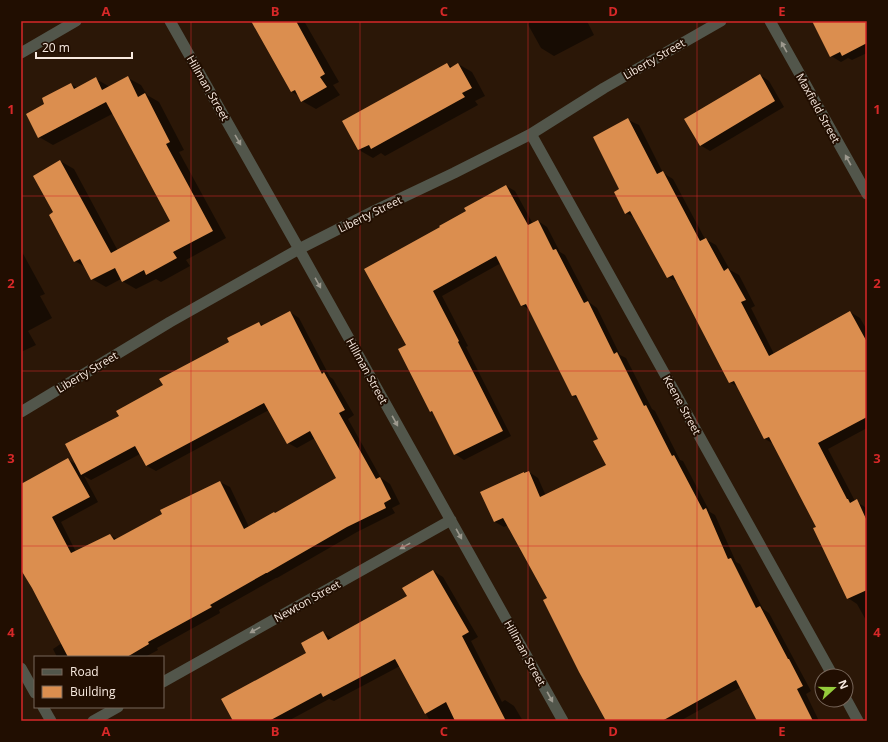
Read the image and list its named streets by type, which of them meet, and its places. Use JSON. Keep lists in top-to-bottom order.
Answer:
{
  "streets": {
    "street": [
      "Liberty Street",
      "Hillman Street",
      "Maxfield Street",
      "Keene Street",
      "Newton Street"
    ]
  },
  "crossings": [
    ["Liberty Street", "Hillman Street"],
    ["Liberty Street", "Keene Street"],
    ["Hillman Street", "Newton Street"]
  ],
  "one_way": ["Hillman Street", "Maxfield Street", "Newton Street"],
  "legend": ["Road", "Building"],
  "scale_bar": "20 m",
  "north": "right",
  "grid": {
    "columns": [
      "A",
      "B",
      "C",
      "D",
      "E"
    ],
    "rows": [
      "1",
      "2",
      "3",
      "4"
    ]
  }
}
